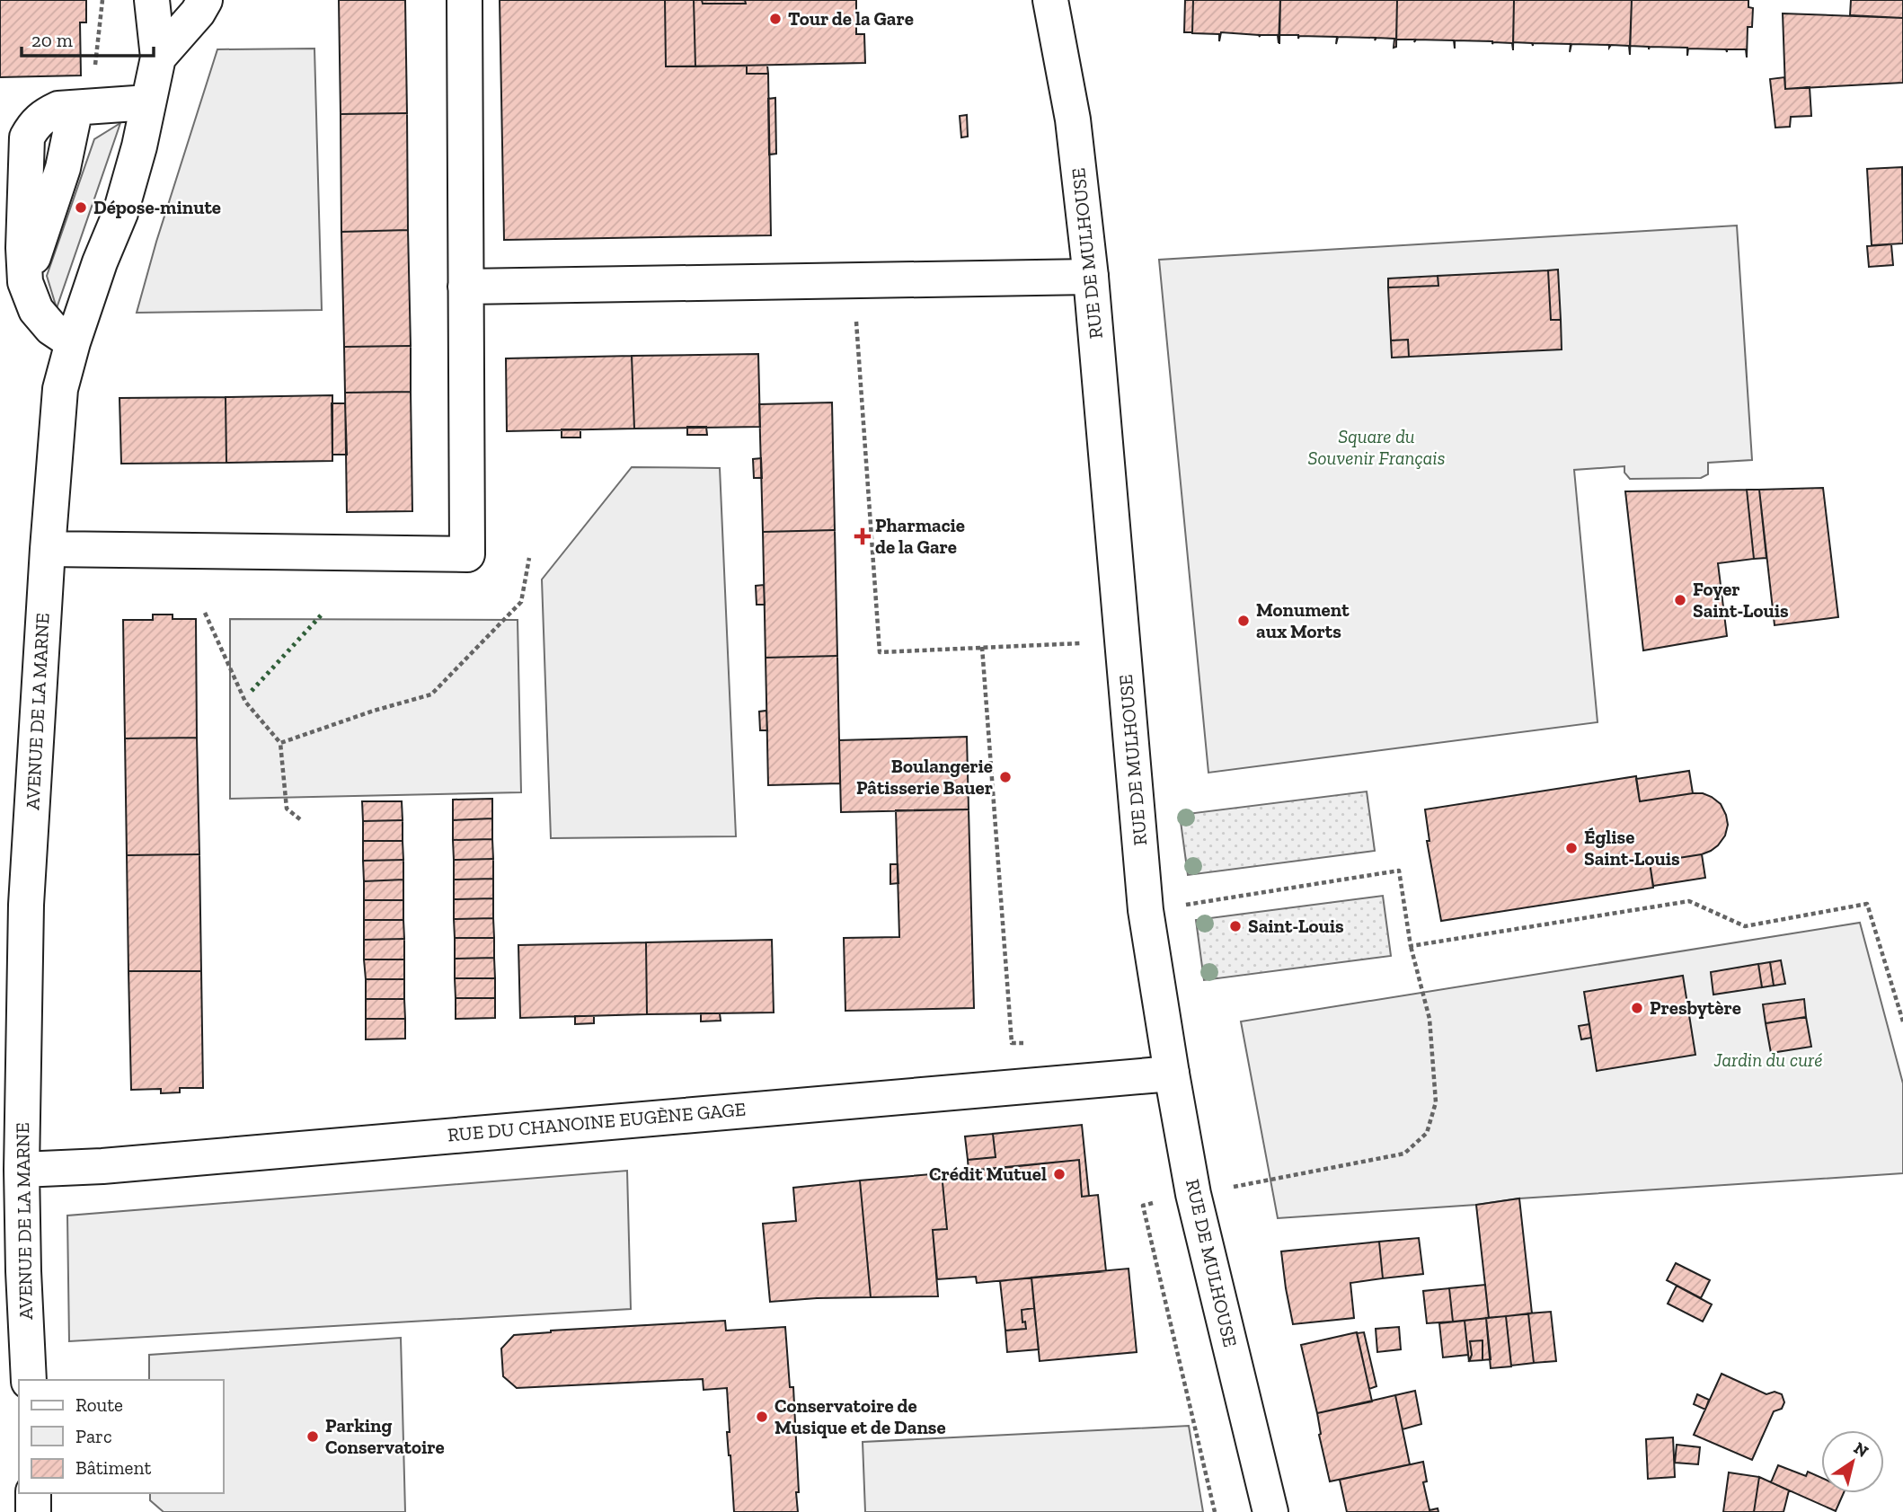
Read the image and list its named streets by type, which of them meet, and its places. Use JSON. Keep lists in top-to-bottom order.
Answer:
{
  "streets": {
    "street": ["RUE DE MULHOUSE", "AVENUE DE LA MARNE", "RUE DU CHANOINE EUGÈNE GAGE"]
  },
  "crossings": [
    ["RUE DE MULHOUSE", "RUE DU CHANOINE EUGÈNE GAGE"],
    ["AVENUE DE LA MARNE", "RUE DU CHANOINE EUGÈNE GAGE"]
  ],
  "parks": ["Square du Souvenir Français", "Jardin du curé"],
  "places": {
    "other": [
      "Tour de la Gare",
      "Dépose-minute",
      "Foyer Saint-Louis",
      "Monument aux Morts",
      "Boulangerie Pâtisserie Bauer",
      "Église Saint-Louis",
      "Saint-Louis",
      "Presbytère",
      "Crédit Mutuel",
      "Conservatoire de Musique et de Danse",
      "Parking Conservatoire"
    ],
    "health": ["Pharmacie de la Gare"]
  },
  "legend": ["Route", "Parc", "Bâtiment"],
  "scale_bar": "20 m",
  "north": "top right"
}
